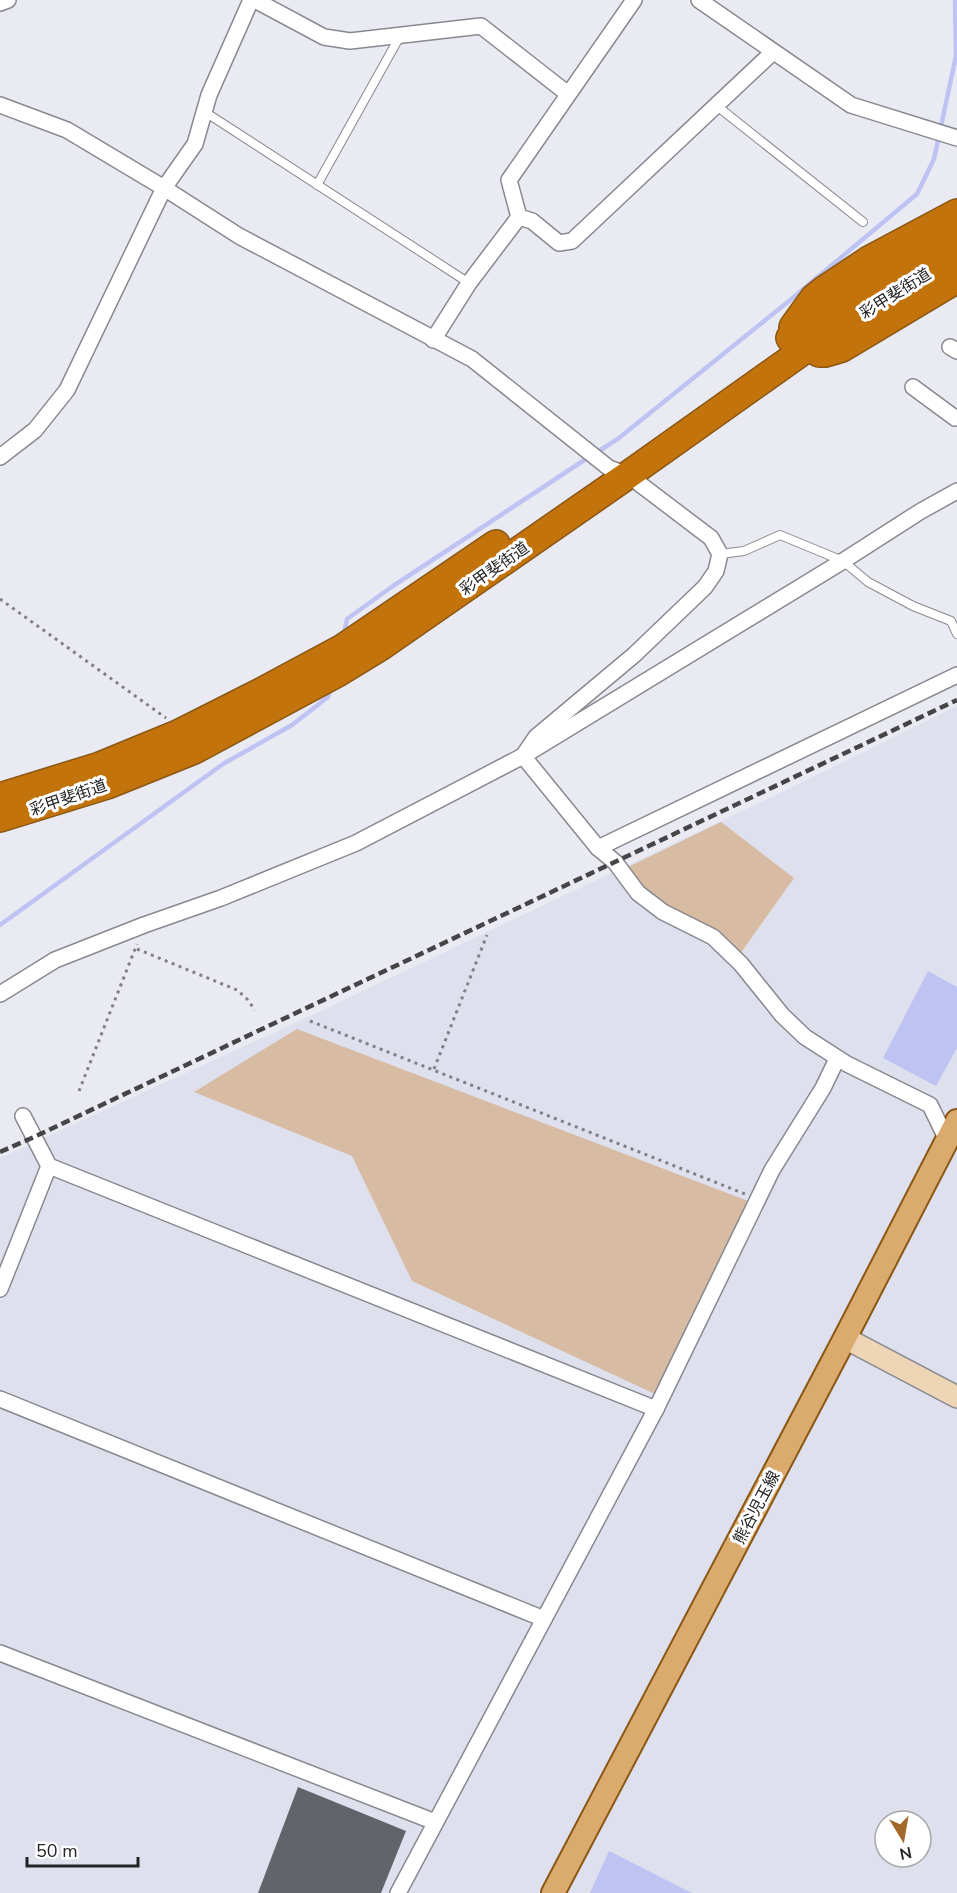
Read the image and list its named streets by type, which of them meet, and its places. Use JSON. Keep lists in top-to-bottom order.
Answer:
{
  "streets": {
    "highway": ["彩甲斐街道"],
    "main road": ["熊谷児玉線"]
  },
  "scale_bar": "50 m",
  "north": "bottom"
}
